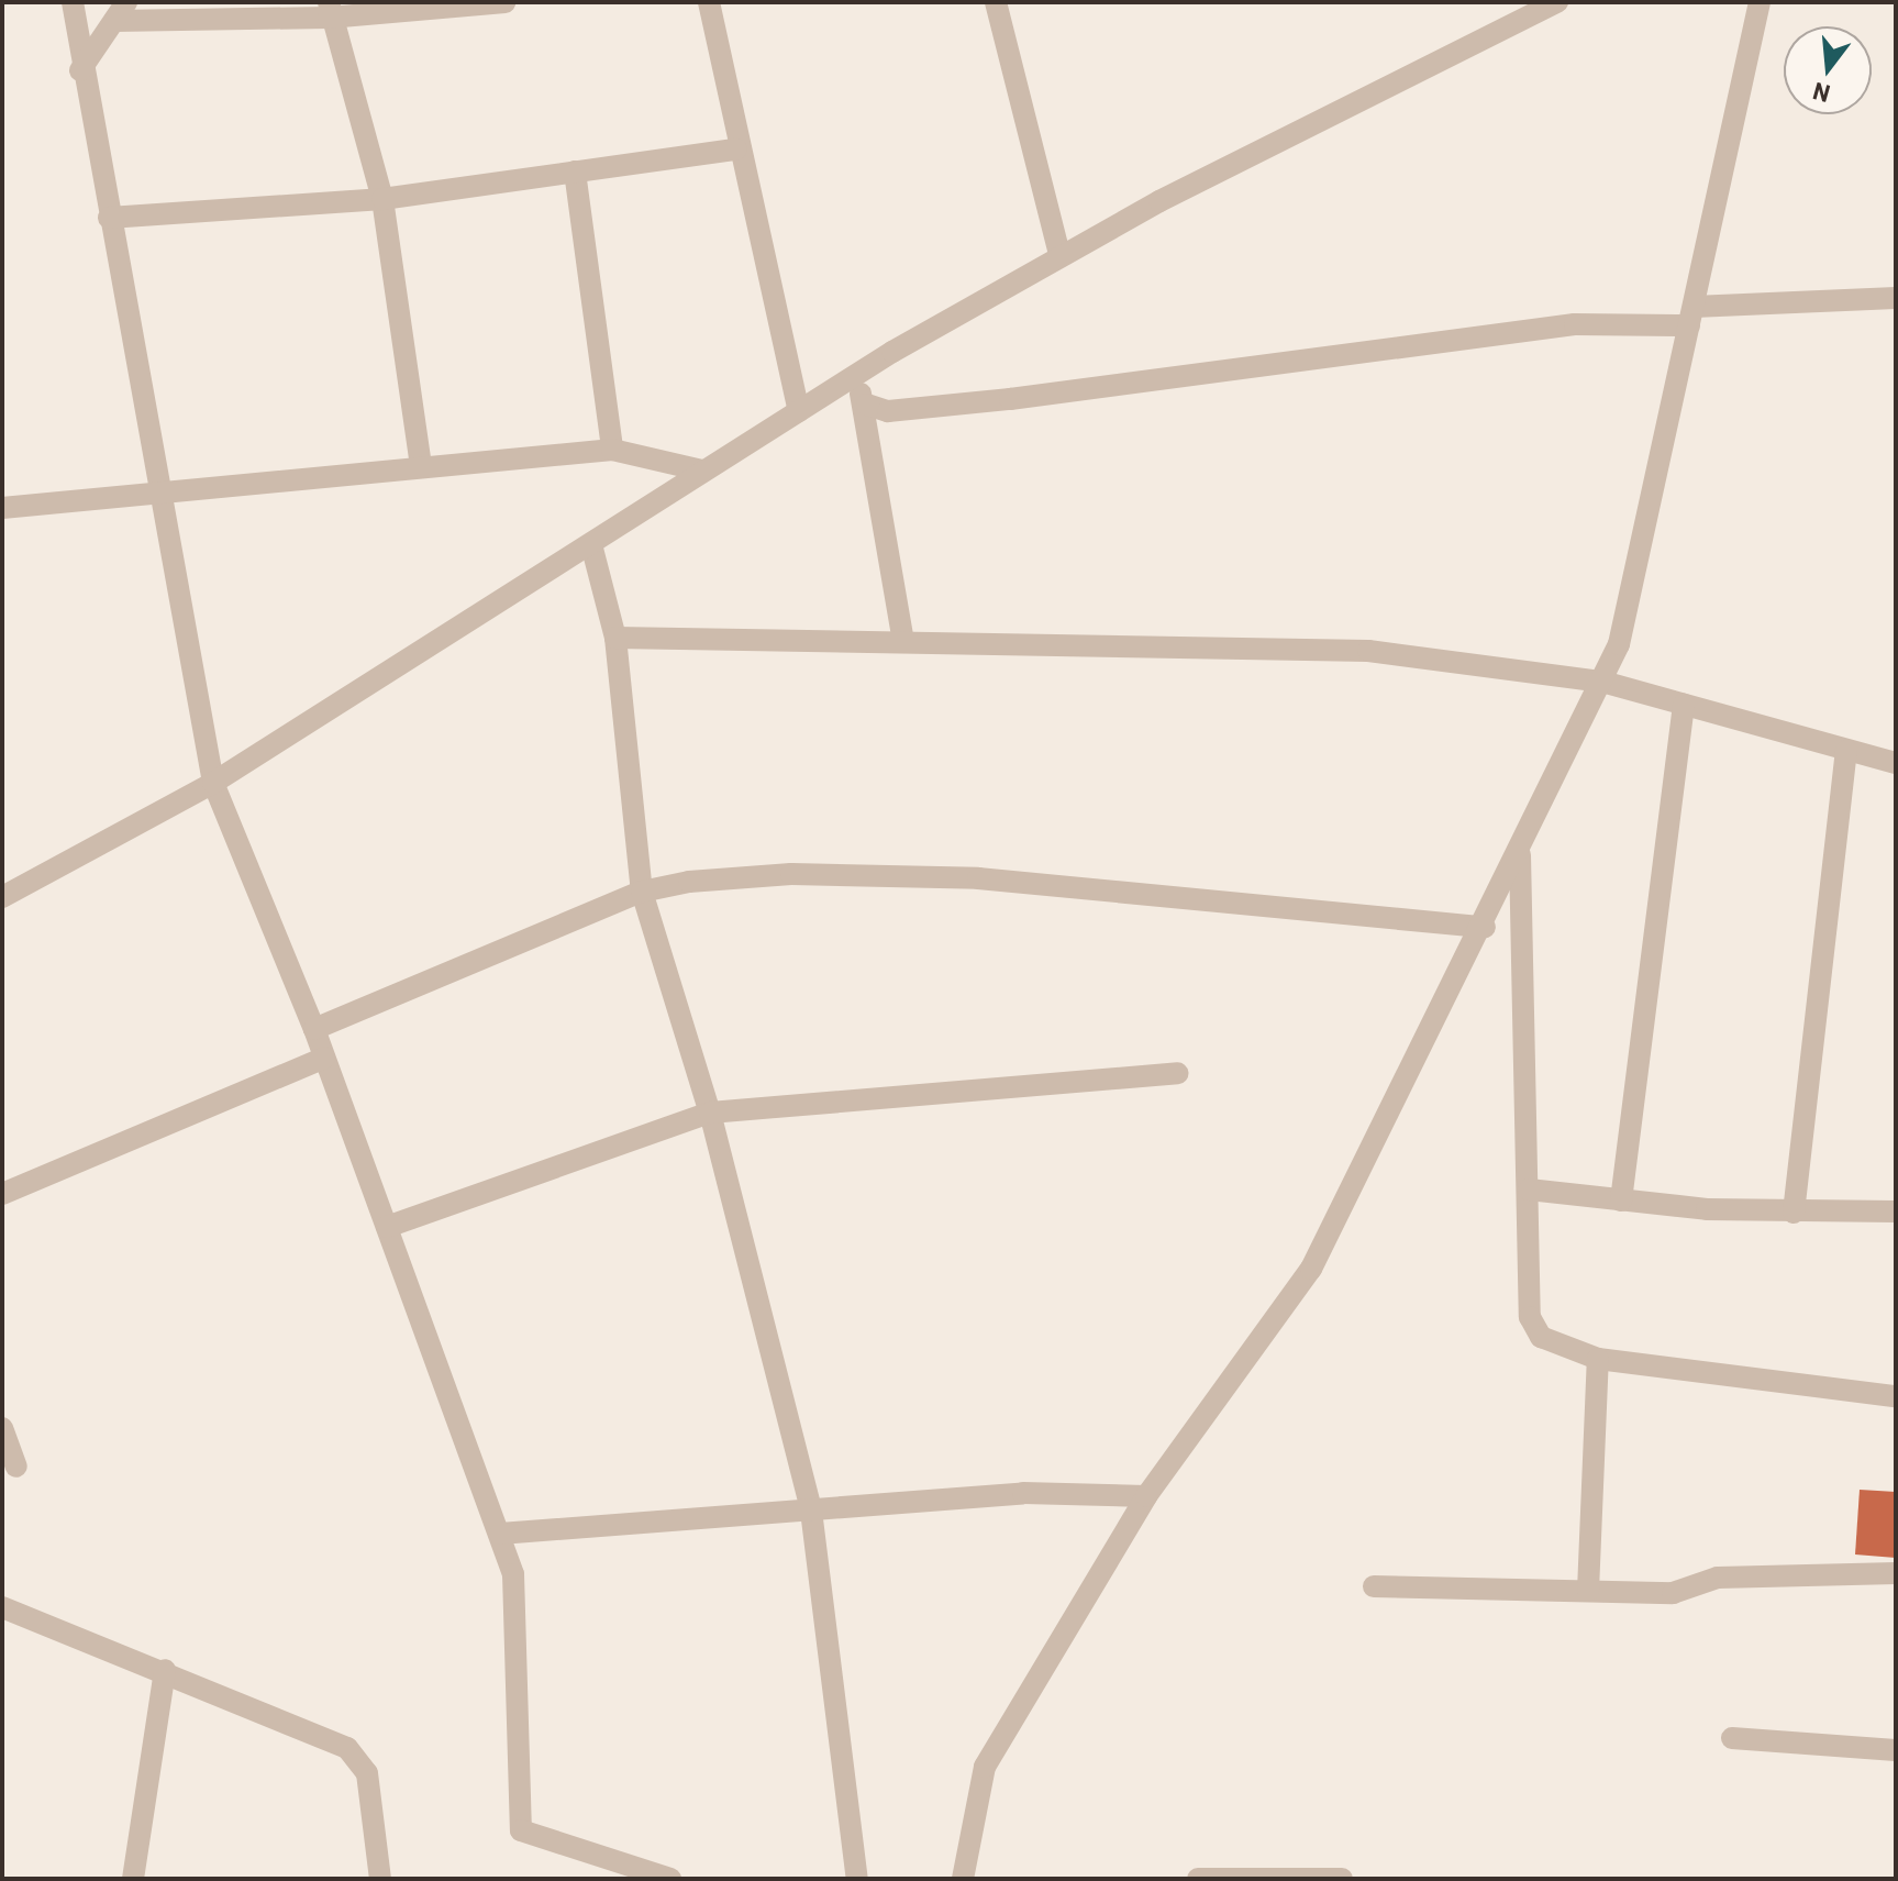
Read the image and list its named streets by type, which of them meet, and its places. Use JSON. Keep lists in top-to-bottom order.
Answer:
{
  "north": "bottom"
}
